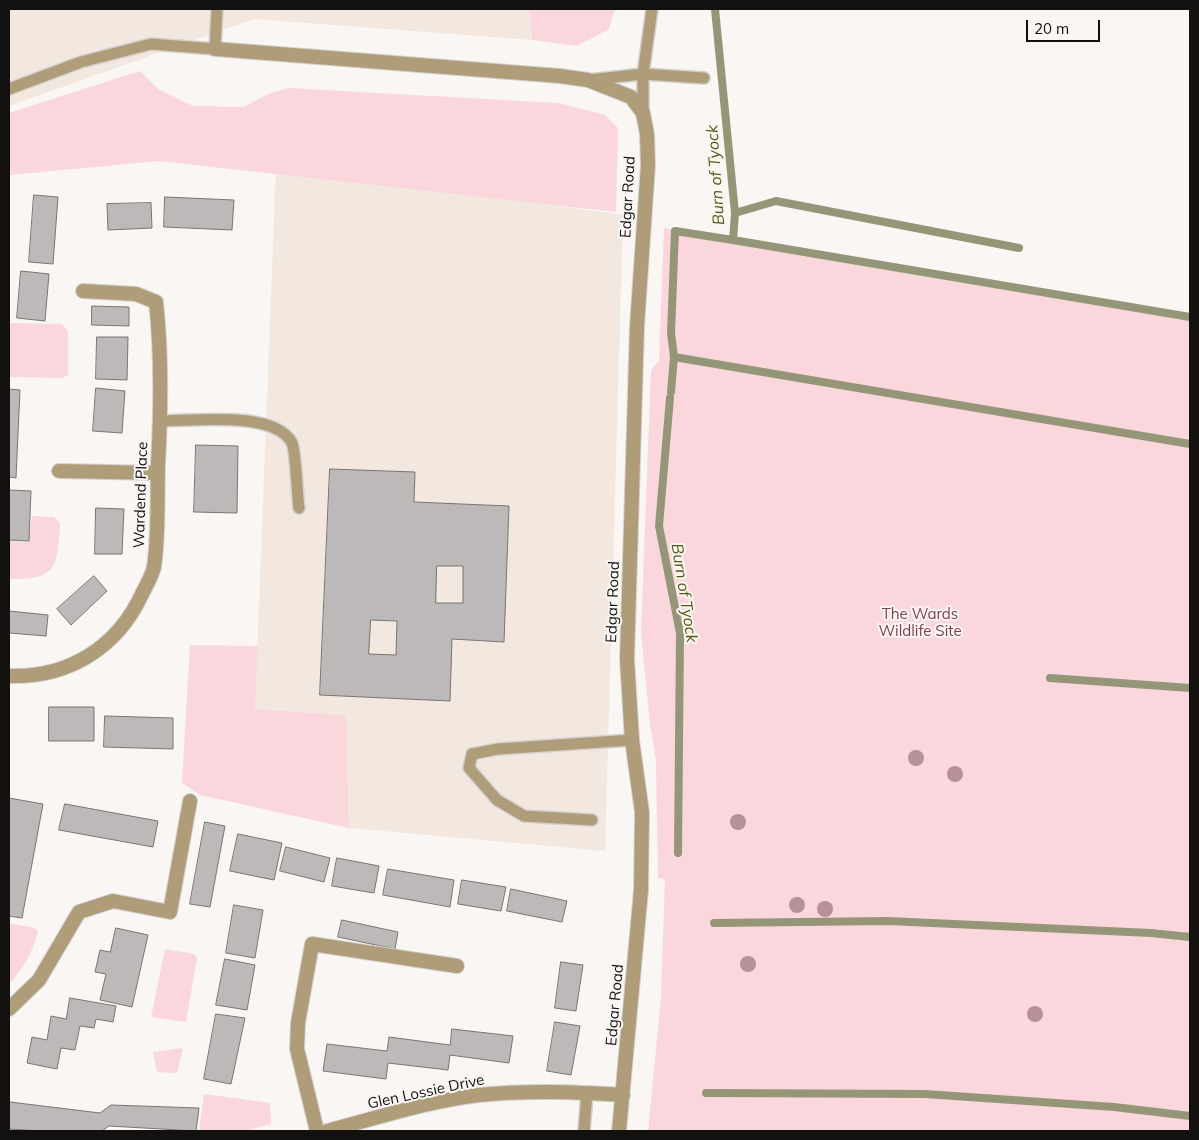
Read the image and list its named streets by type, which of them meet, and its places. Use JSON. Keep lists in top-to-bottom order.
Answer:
{
  "streets": {
    "street": ["Edgar Road", "Wardend Place", "Glen Lossie Drive"]
  },
  "crossings": [
    ["Edgar Road", "Glen Lossie Drive"]
  ],
  "water": ["Burn of Tyock"],
  "parks": ["The Wards Wildlife Site"],
  "scale_bar": "20 m"
}
